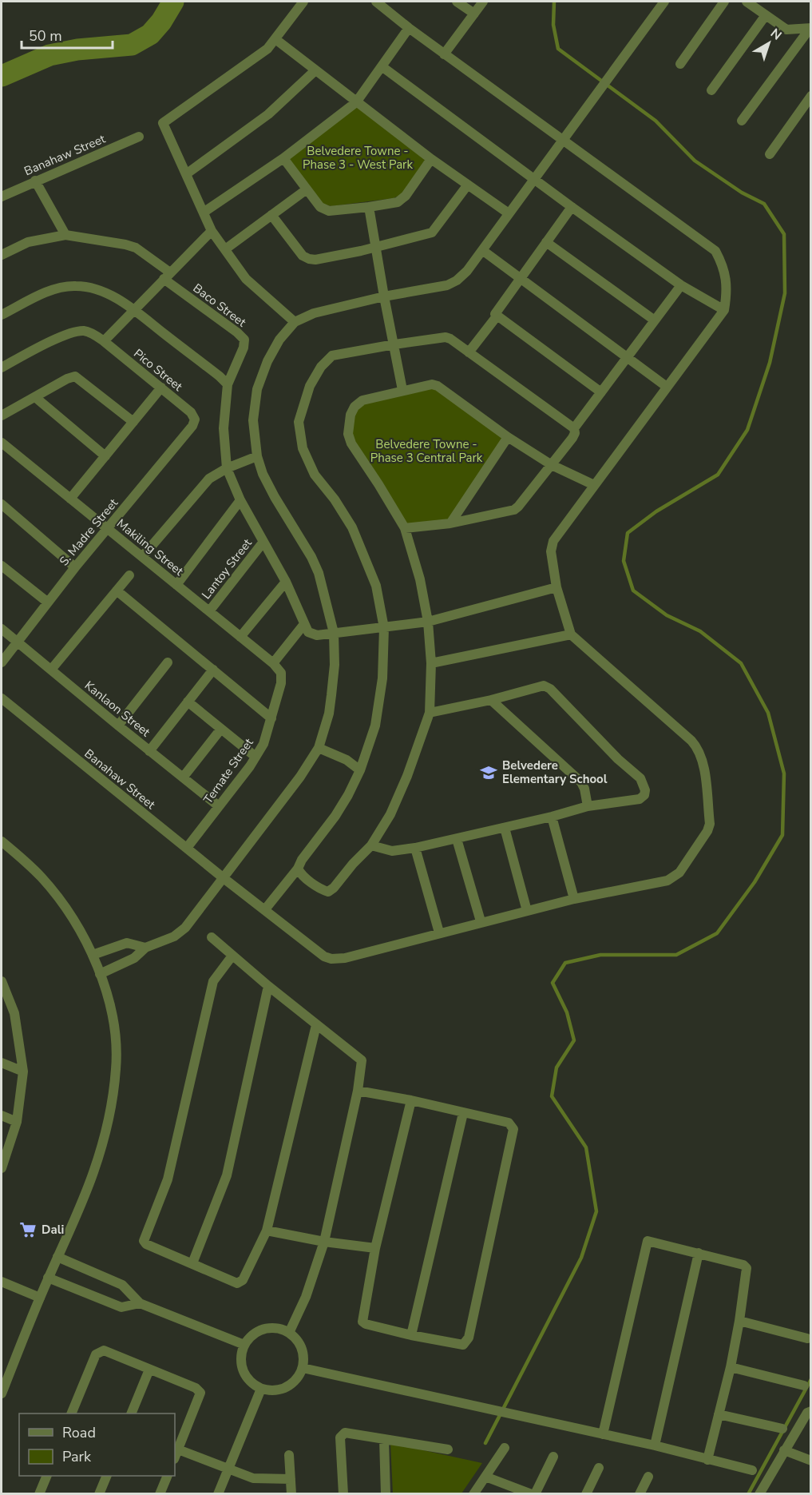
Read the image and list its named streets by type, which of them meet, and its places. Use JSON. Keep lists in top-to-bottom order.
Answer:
{
  "streets": {
    "street": [
      "Banahaw Street",
      "Baco Street",
      "Pico Street",
      "S. Madre Street",
      "Makiling Street",
      "Lantoy Street",
      "Kanlaon Street",
      "Ternate Street"
    ]
  },
  "crossings": [
    ["Banahaw Street", "Ternate Street"],
    ["Pico Street", "S. Madre Street"],
    ["S. Madre Street", "Makiling Street"],
    ["S. Madre Street", "Kanlaon Street"],
    ["Makiling Street", "Lantoy Street"],
    ["Makiling Street", "Ternate Street"],
    ["Kanlaon Street", "Ternate Street"]
  ],
  "parks": ["Belvedere Towne - Phase 3 - West Park", "Belvedere Towne - Phase 3 Central Park"],
  "places": {
    "school or university": ["Belvedere Elementary School"],
    "supermarket": ["Dali"]
  },
  "legend": ["Road", "Park"],
  "scale_bar": "50 m",
  "north": "top right"
}
